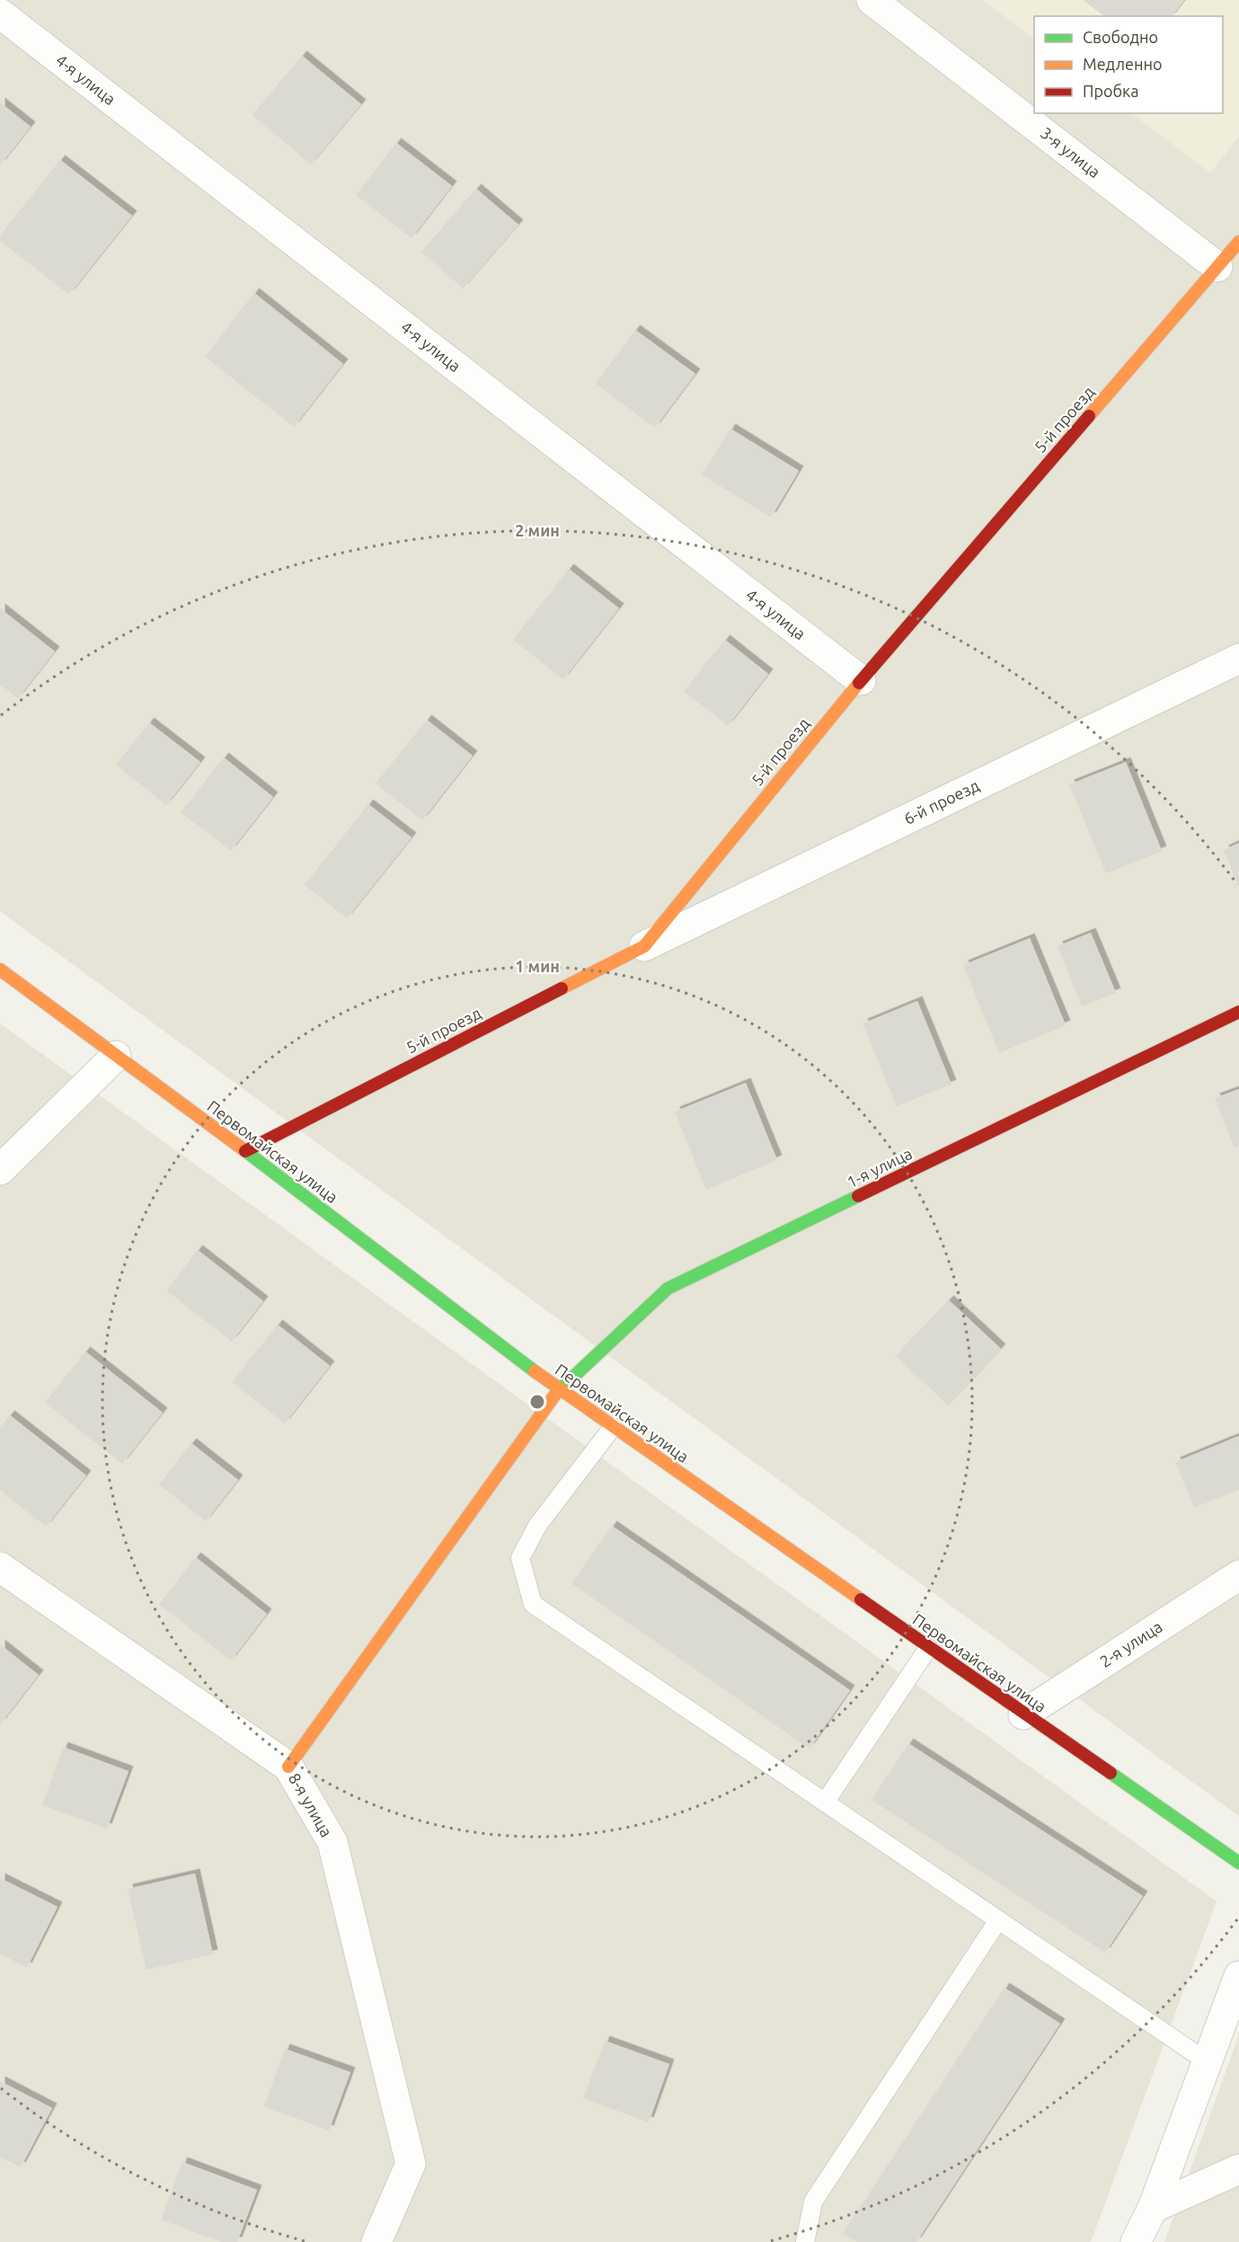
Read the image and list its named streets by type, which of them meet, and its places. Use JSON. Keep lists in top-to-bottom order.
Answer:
{
  "streets": {
    "street": [
      "4-я улица",
      "3-я улица",
      "5-й проезд",
      "6-й проезд",
      "Первомайская улица",
      "1-я улица",
      "2-я улица",
      "8-я улица"
    ]
  },
  "crossings": [
    ["4-я улица", "5-й проезд"],
    ["3-я улица", "5-й проезд"],
    ["5-й проезд", "6-й проезд"],
    ["5-й проезд", "Первомайская улица"],
    ["Первомайская улица", "1-я улица"],
    ["Первомайская улица", "2-я улица"],
    ["1-я улица", "8-я улица"]
  ],
  "legend": ["Свободно", "Медленно", "Пробка"],
  "rings": ["2 мин", "1 мин"]
}
